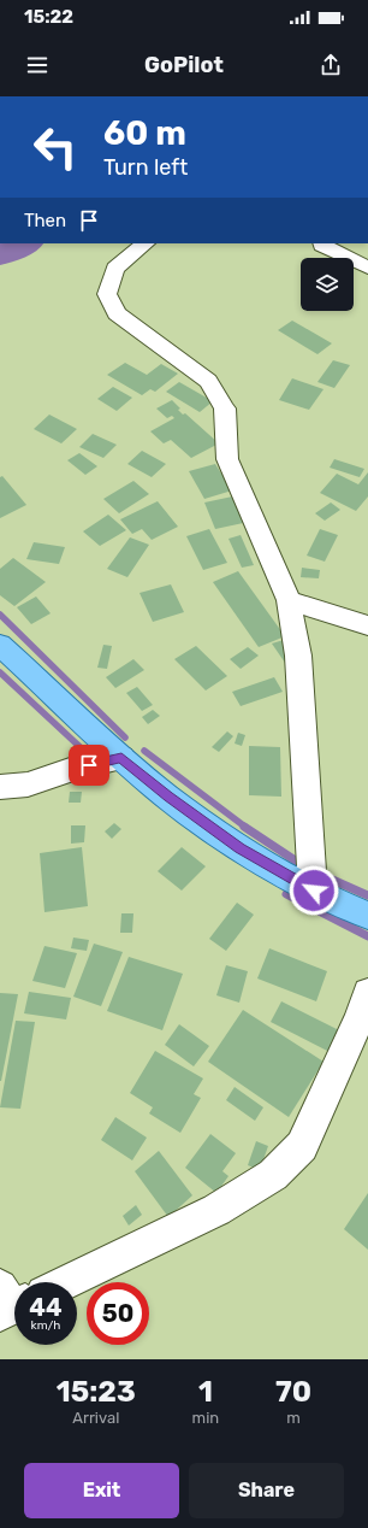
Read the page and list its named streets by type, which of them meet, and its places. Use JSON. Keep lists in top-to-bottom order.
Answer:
{
  "page": {
    "status": "15:22",
    "header": "GoPilot",
    "turn": ["60 m", "Turn left"],
    "then": "Then",
    "speed": "44 km/h",
    "limit": "50",
    "eta": [
      "15:23",
      "Arrival",
      "1",
      "min",
      "70",
      "m"
    ],
    "buttons": ["Exit", "Share"]
  }
}
